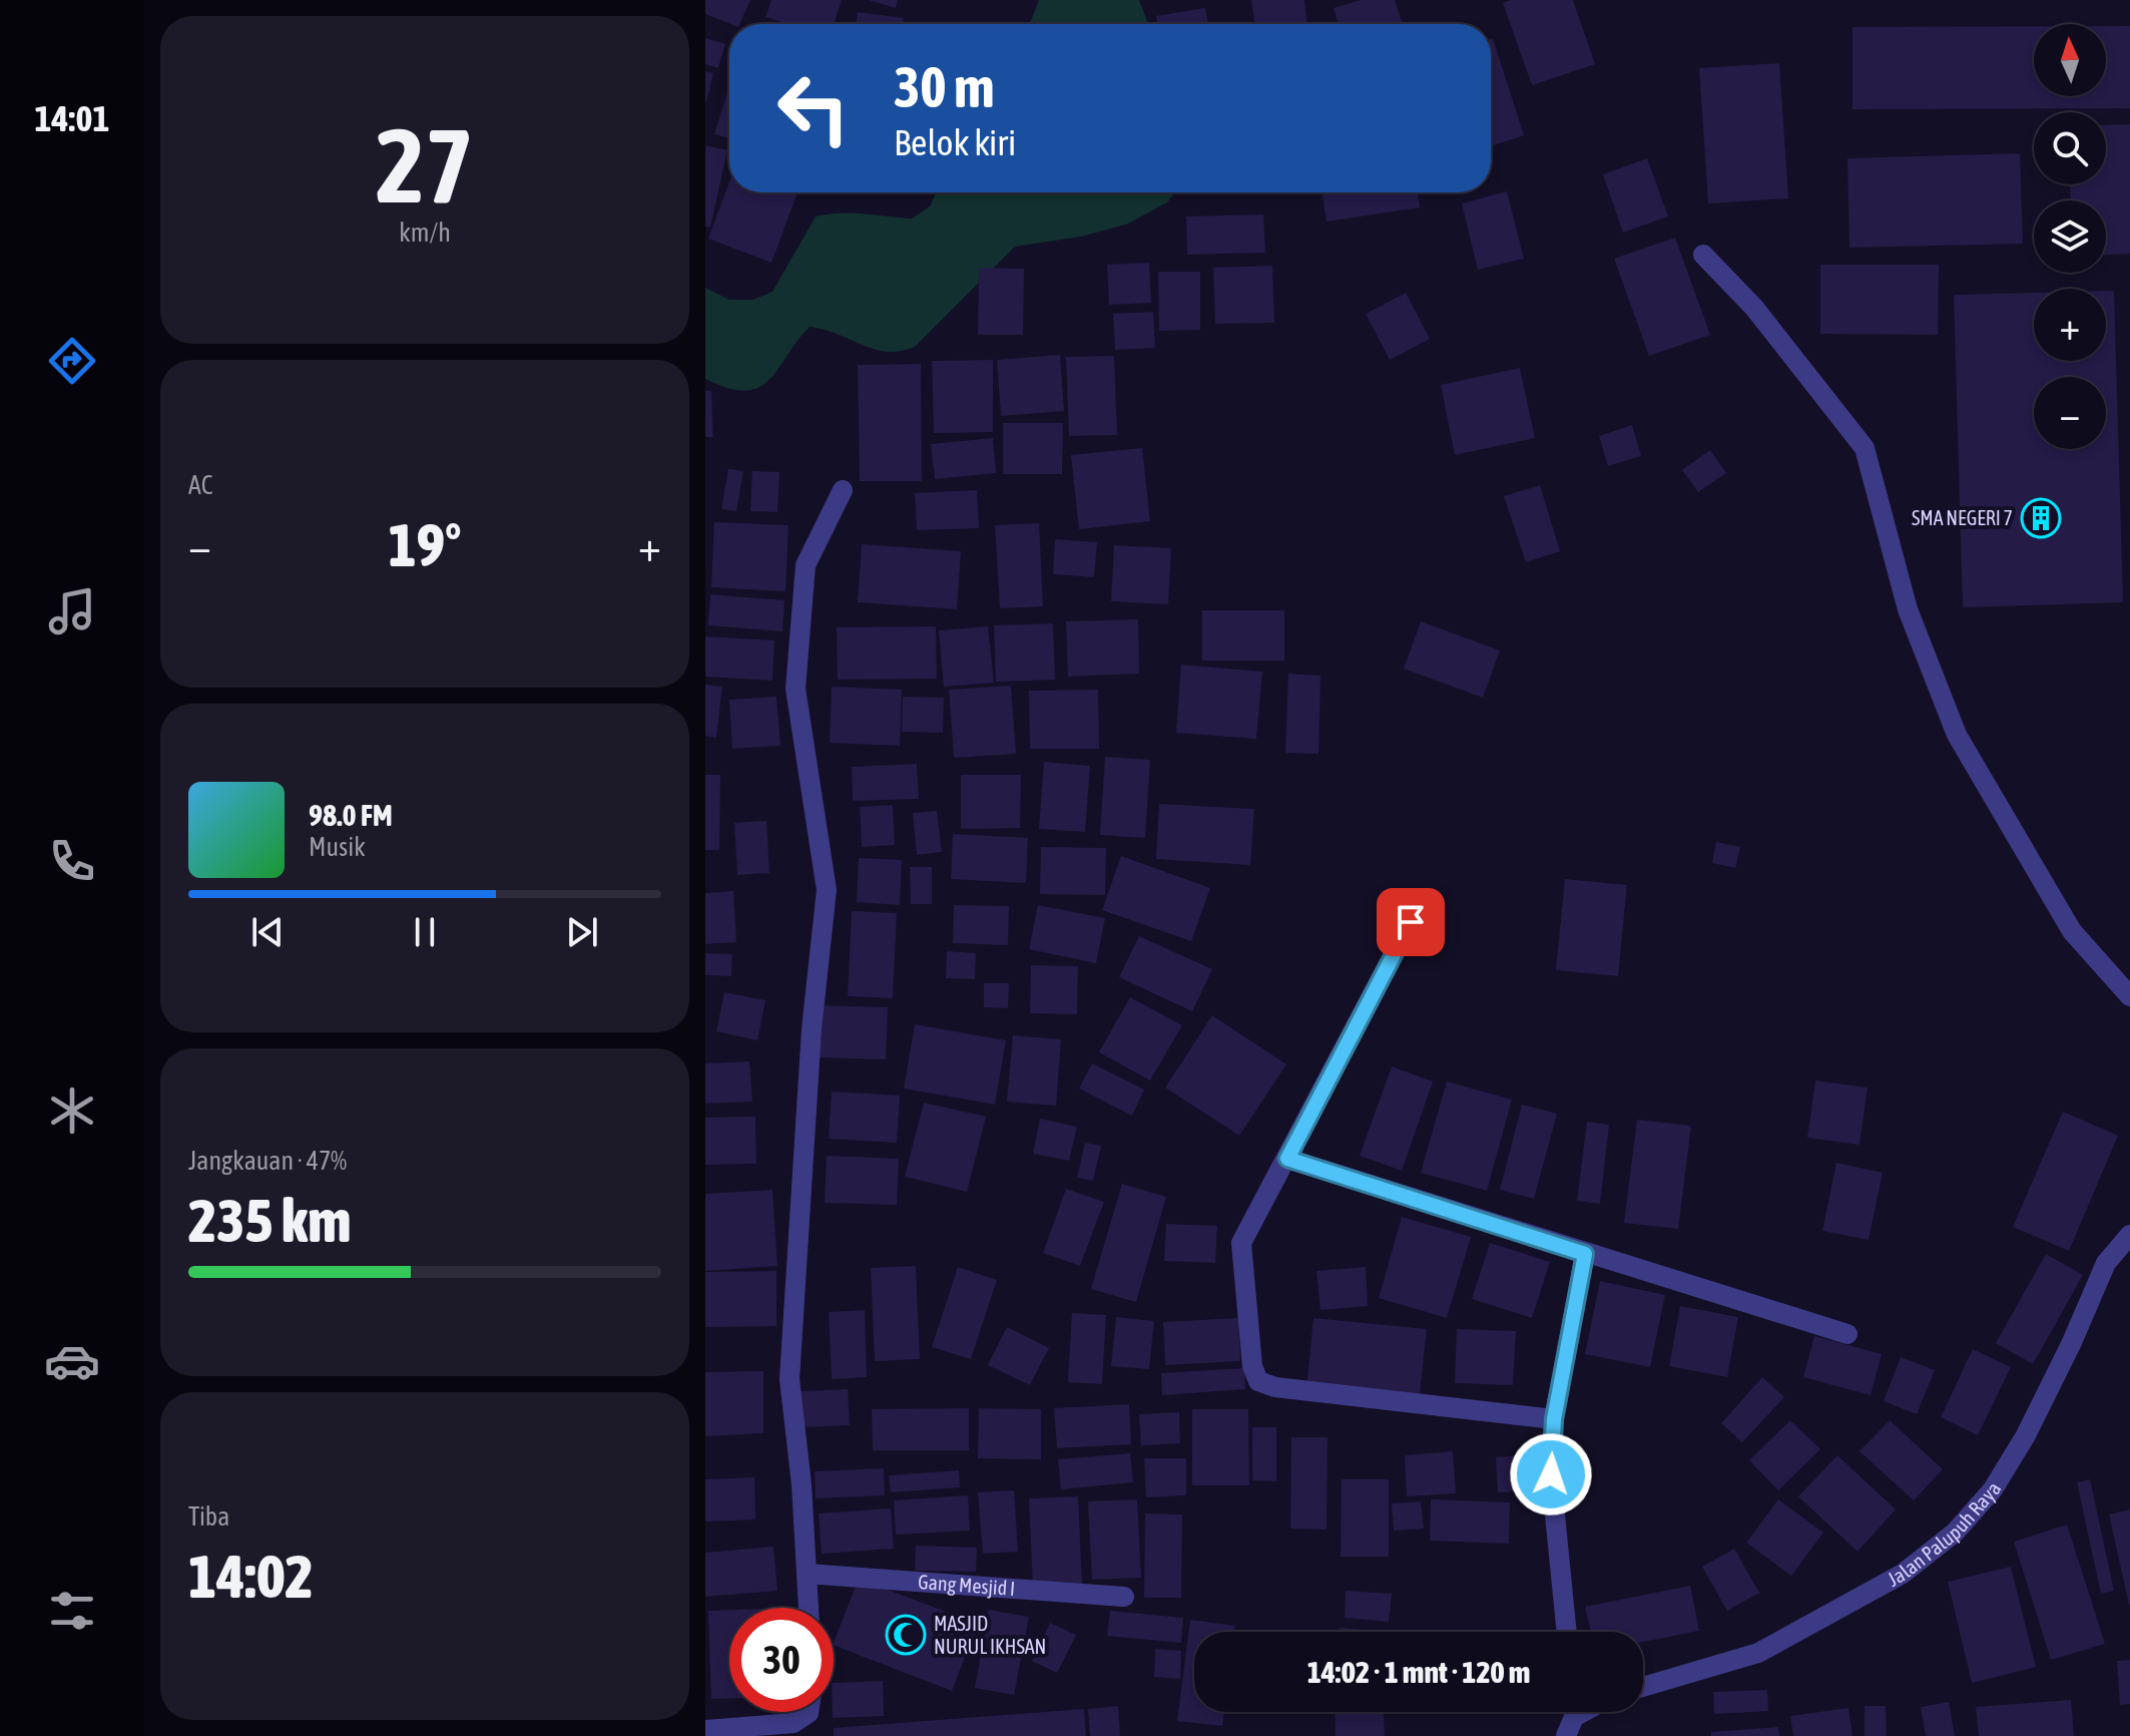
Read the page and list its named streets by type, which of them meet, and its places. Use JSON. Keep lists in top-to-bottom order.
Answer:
{
  "streets": {
    "street": ["Jalan Palupuh Raya", "Gang Mesjid I"]
  },
  "places": {
    "building": ["SMA NEGERI 7"],
    "mosque": ["MASJID NURUL IKHSAN"]
  },
  "north": "top",
  "page": {
    "tabs": "14:01",
    "tile": [
      ["27", "km/h"],
      "AC",
      ["Jangkauan · 47%", "235 km"],
      ["Tiba", "14:02"]
    ],
    "map_buttons": ["+", "−"],
    "turn": ["30 m", "Belok kiri"],
    "heat": ["−", "19°", "+"],
    "song": ["98.0 FM", "Musik"],
    "limit": "30",
    "trip": "14:02 · 1 mnt · 120 m"
  }
}
